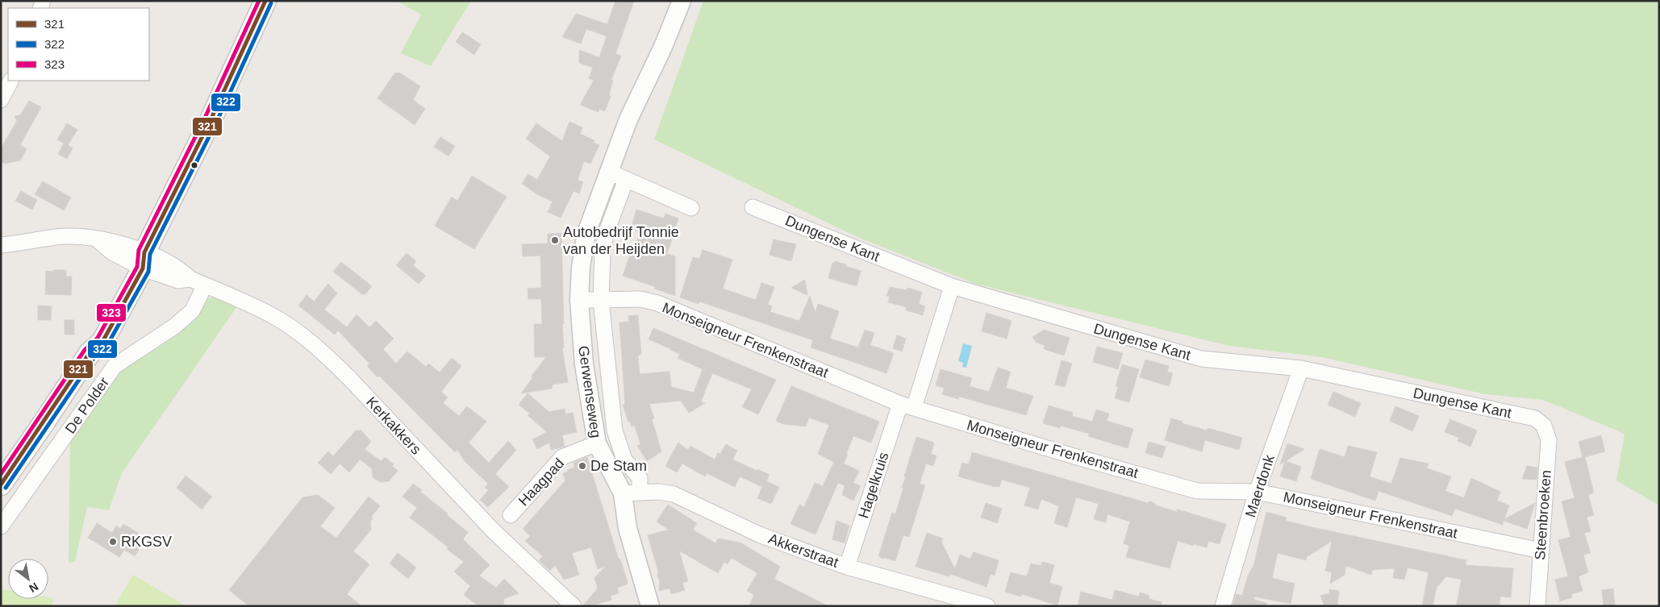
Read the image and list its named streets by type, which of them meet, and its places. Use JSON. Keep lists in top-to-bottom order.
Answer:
{
  "streets": {
    "street": [
      "Dungense Kant",
      "Monseigneur Frenkenstraat",
      "Gerwenseweg",
      "De Polder",
      "Kerkakkers",
      "Haagpad",
      "Hagelkruis",
      "Maerdonk",
      "Steenbroeken",
      "Akkerstraat"
    ]
  },
  "crossings": [
    ["Dungense Kant", "Hagelkruis"],
    ["Dungense Kant", "Maerdonk"],
    ["Dungense Kant", "Steenbroeken"],
    ["Monseigneur Frenkenstraat", "Gerwenseweg"],
    ["Monseigneur Frenkenstraat", "Hagelkruis"],
    ["Monseigneur Frenkenstraat", "Maerdonk"],
    ["Monseigneur Frenkenstraat", "Steenbroeken"],
    ["Gerwenseweg", "Haagpad"],
    ["Gerwenseweg", "Akkerstraat"],
    ["De Polder", "Kerkakkers"],
    ["Hagelkruis", "Akkerstraat"]
  ],
  "places": ["Autobedrijf Tonnie van der Heijden", "De Stam", "RKGSV"],
  "lines": ["transit line 321", "transit line 323", "transit line 322"],
  "legend": ["321", "322", "323"],
  "north": "bottom right"
}
